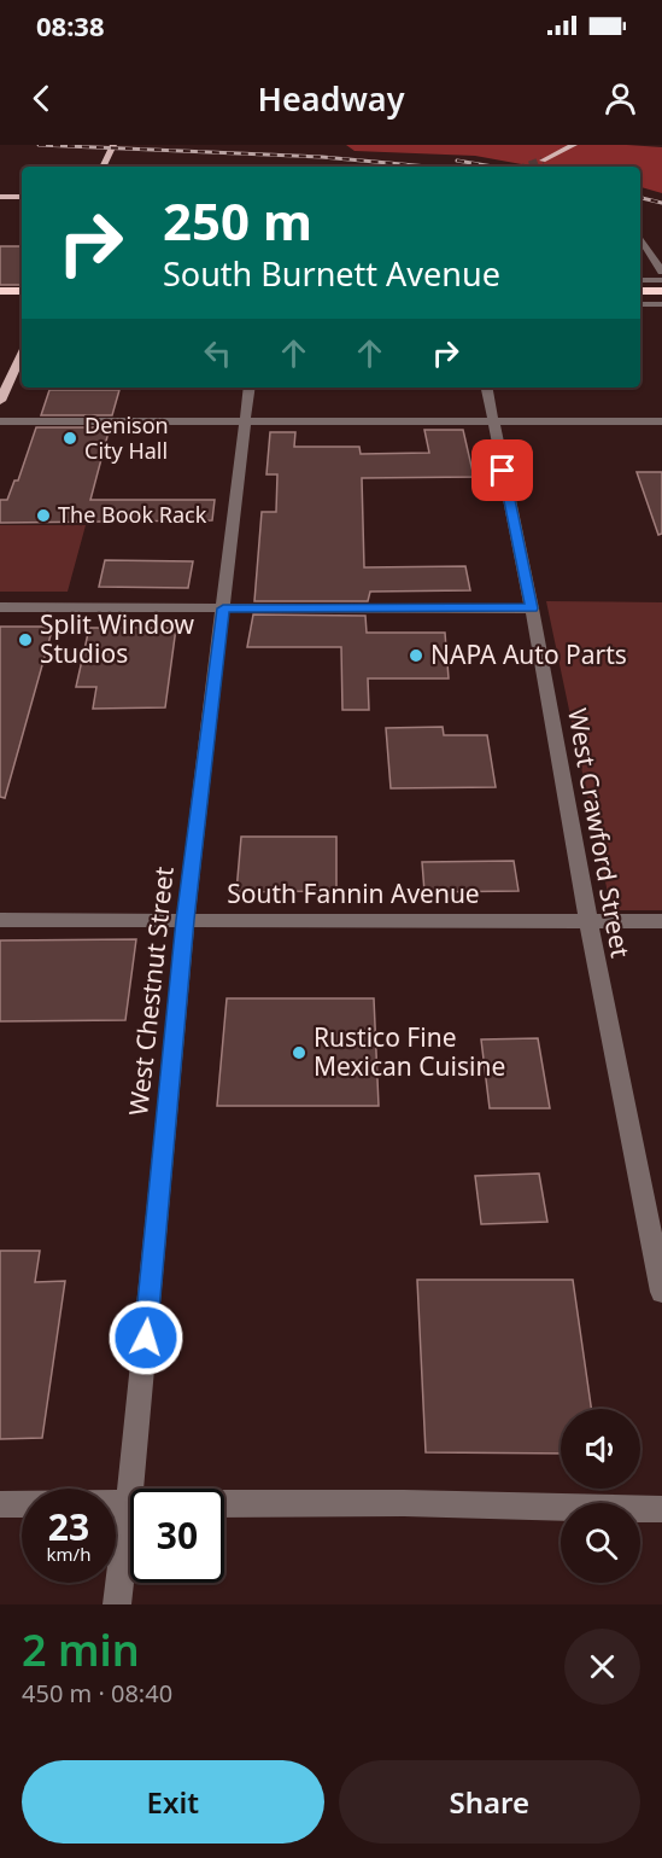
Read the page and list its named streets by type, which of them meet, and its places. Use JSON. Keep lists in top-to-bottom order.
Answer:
{
  "streets": {
    "street": ["West Crawford Street", "South Fannin Avenue", "West Chestnut Street"]
  },
  "crossings": [
    ["West Crawford Street", "South Fannin Avenue"],
    ["South Fannin Avenue", "West Chestnut Street"]
  ],
  "places": [
    "Denison City Hall",
    "The Book Rack",
    "Split Window Studios",
    "NAPA Auto Parts",
    "Rustico Fine Mexican Cuisine"
  ],
  "page": {
    "status": "08:38",
    "header": "Headway",
    "turn": ["250 m", "South Burnett Avenue"],
    "speed": "23 km/h",
    "limit": "30",
    "heading": ["2 min", "450 m · 08:40"],
    "buttons": ["Exit", "Share"]
  }
}
